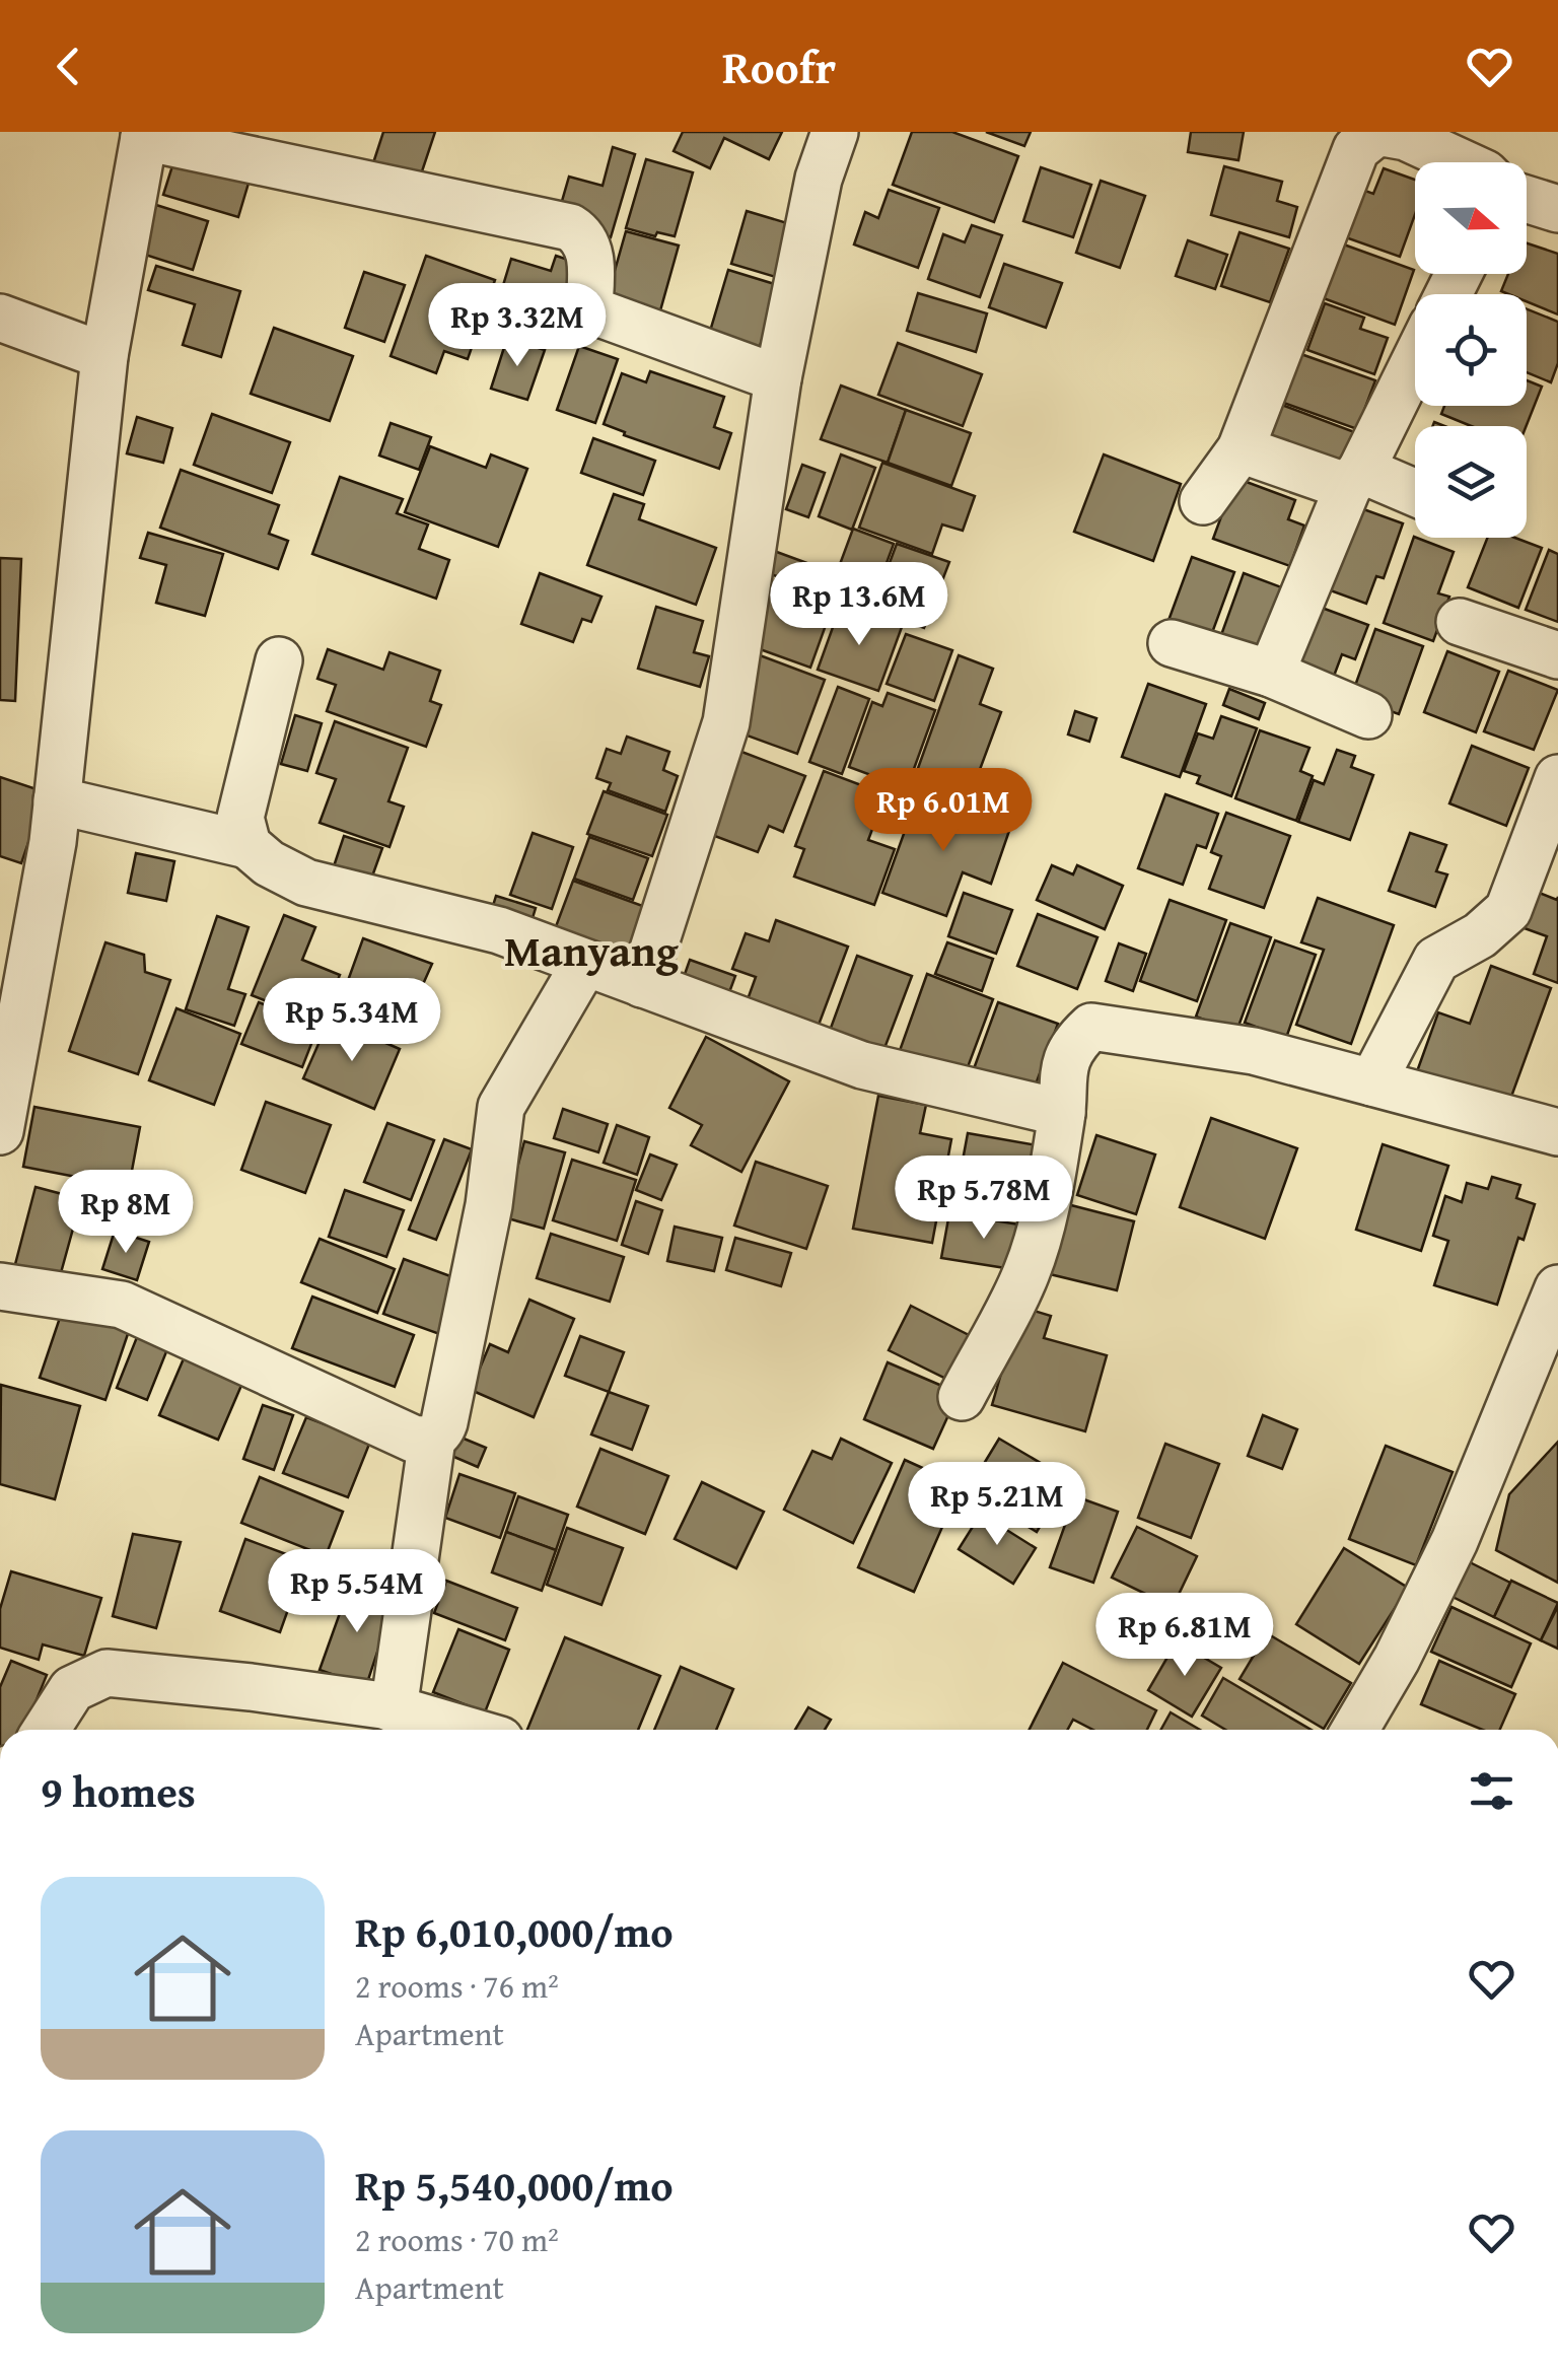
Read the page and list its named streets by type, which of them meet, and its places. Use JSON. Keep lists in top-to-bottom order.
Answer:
{
  "districts": ["Manyang"],
  "north": "right",
  "page": {
    "header": "Roofr",
    "price": [
      "Rp 3.32M",
      "Rp 13.6M",
      "Rp 6.01M",
      "Rp 5.34M",
      "Rp 5.78M",
      "Rp 8M",
      "Rp 5.21M",
      "Rp 5.54M",
      "Rp 6.81M"
    ],
    "heading": "9 homes",
    "list": [
      {
        "name": "Rp 6,010,000/mo",
        "note": "2 rooms · 76 m² · Apartment"
      },
      {
        "name": "Rp 5,540,000/mo",
        "note": "2 rooms · 70 m² · Apartment"
      }
    ]
  }
}
